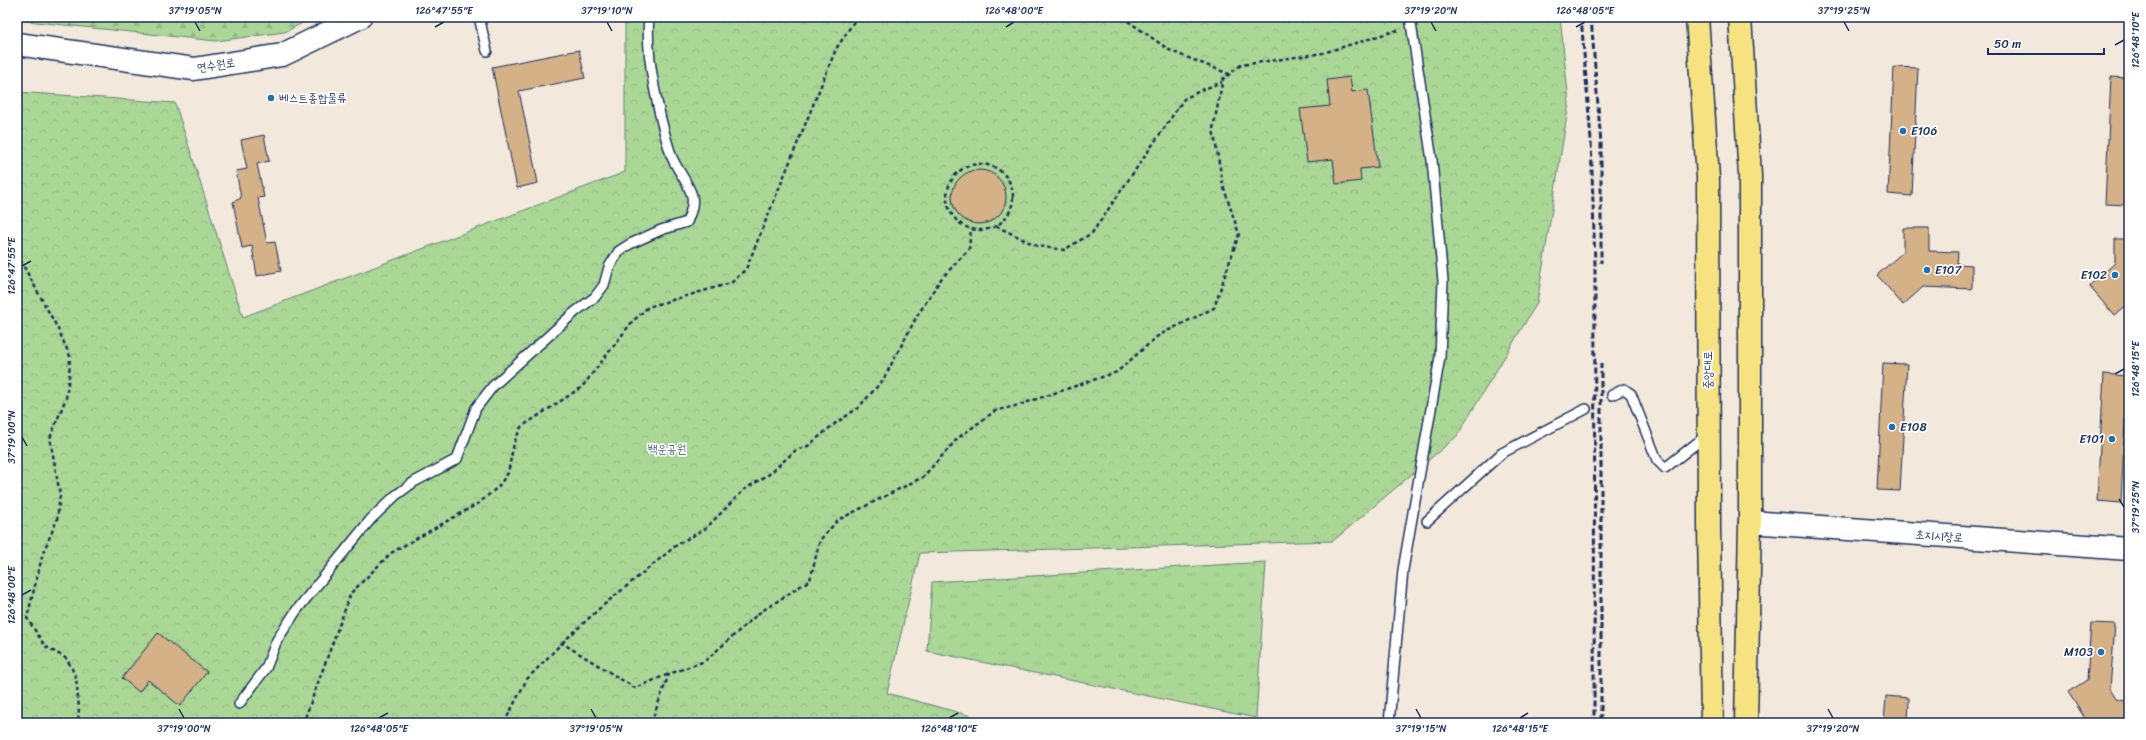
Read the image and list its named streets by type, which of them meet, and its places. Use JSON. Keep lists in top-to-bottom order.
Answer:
{
  "streets": {
    "main road": ["중앙대로"],
    "street": ["연수원로", "초지시장로"]
  },
  "parks": ["백운공원"],
  "places": [
    "베스트종합물류",
    "E106",
    "E107",
    "E102",
    "E108",
    "E101",
    "M103"
  ],
  "scale_bar": "50 m",
  "coordinates": [
    "37°19'05\"N",
    "126°47'55\"E",
    "37°19'10\"N",
    "126°48'00\"E",
    "37°19'20\"N",
    "126°48'05\"E",
    "37°19'25\"N",
    "126°48'10\"E",
    "126°48'15\"E",
    "37°19'00\"N",
    "37°19'15\"N"
  ]
}
